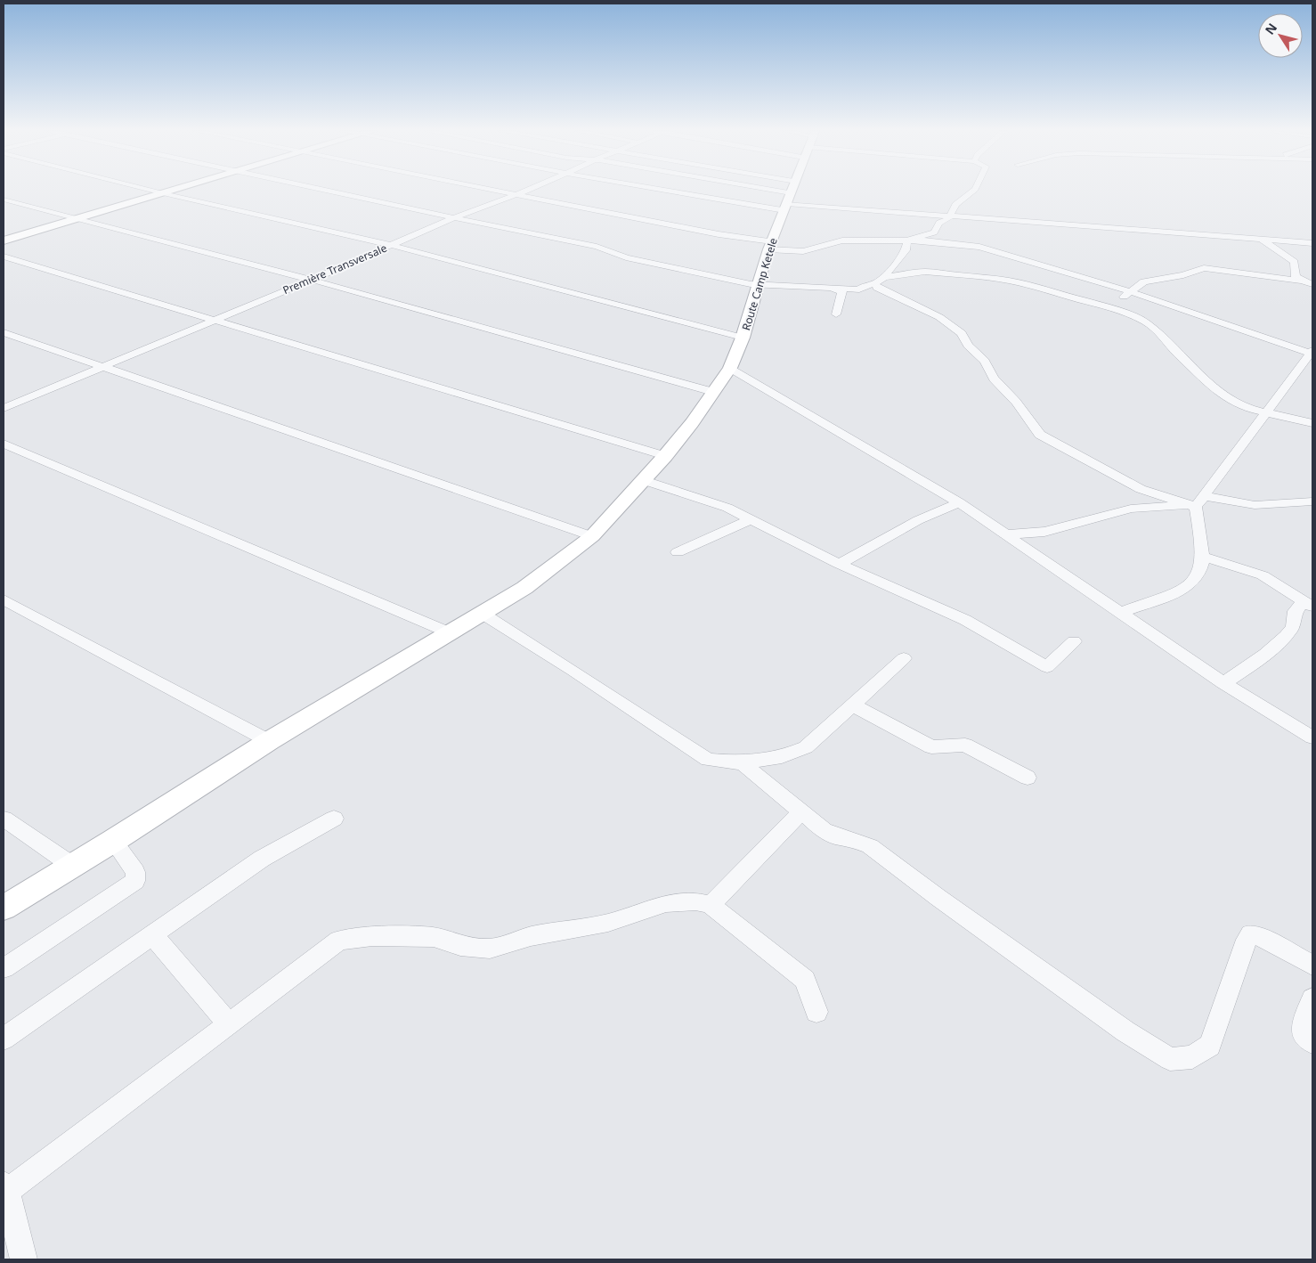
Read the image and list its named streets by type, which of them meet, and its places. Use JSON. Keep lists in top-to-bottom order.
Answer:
{
  "streets": {
    "street": ["Première Transversale", "Route Camp Ketele"]
  },
  "north": "top left"
}
